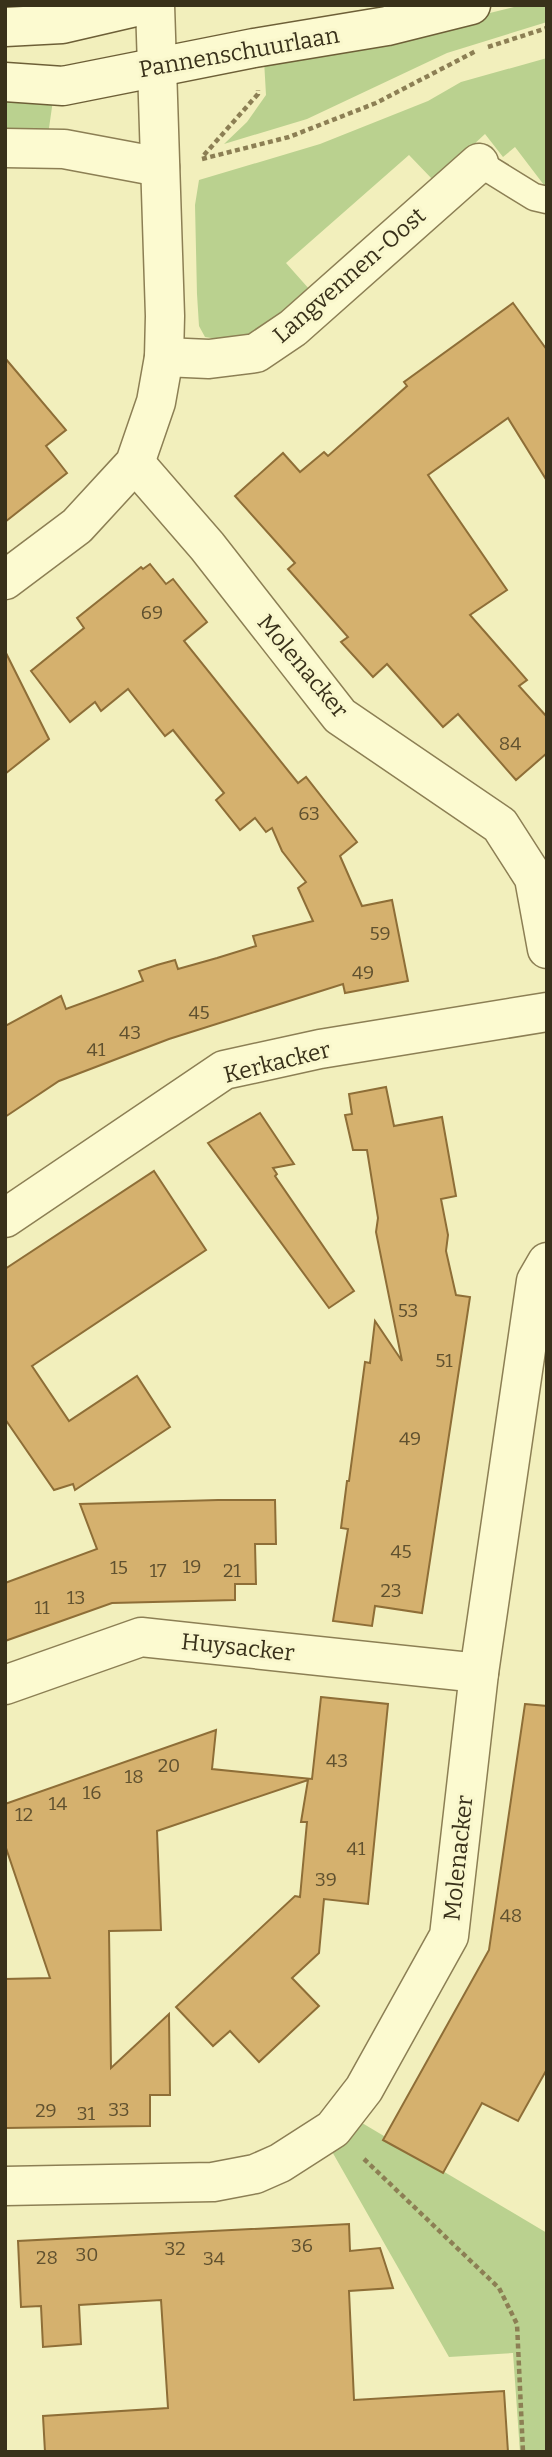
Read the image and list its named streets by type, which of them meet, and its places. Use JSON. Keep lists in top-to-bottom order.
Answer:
{
  "streets": {
    "street": [
      "Pannenschuurlaan",
      "Langvennen-Oost",
      "Molenacker",
      "Kerkacker",
      "Huysacker"
    ]
  },
  "crossings": [
    ["Molenacker", "Huysacker"]
  ],
  "house_numbers": [
    "69",
    "84",
    "63",
    "59",
    "49",
    "45",
    "43",
    "41",
    "53",
    "51",
    "49",
    "45",
    "19",
    "15",
    "17",
    "21",
    "23",
    "13",
    "11",
    "43",
    "20",
    "18",
    "16",
    "14",
    "12",
    "41",
    "39",
    "48",
    "33",
    "29",
    "31",
    "36",
    "32",
    "30",
    "28",
    "34"
  ]
}
